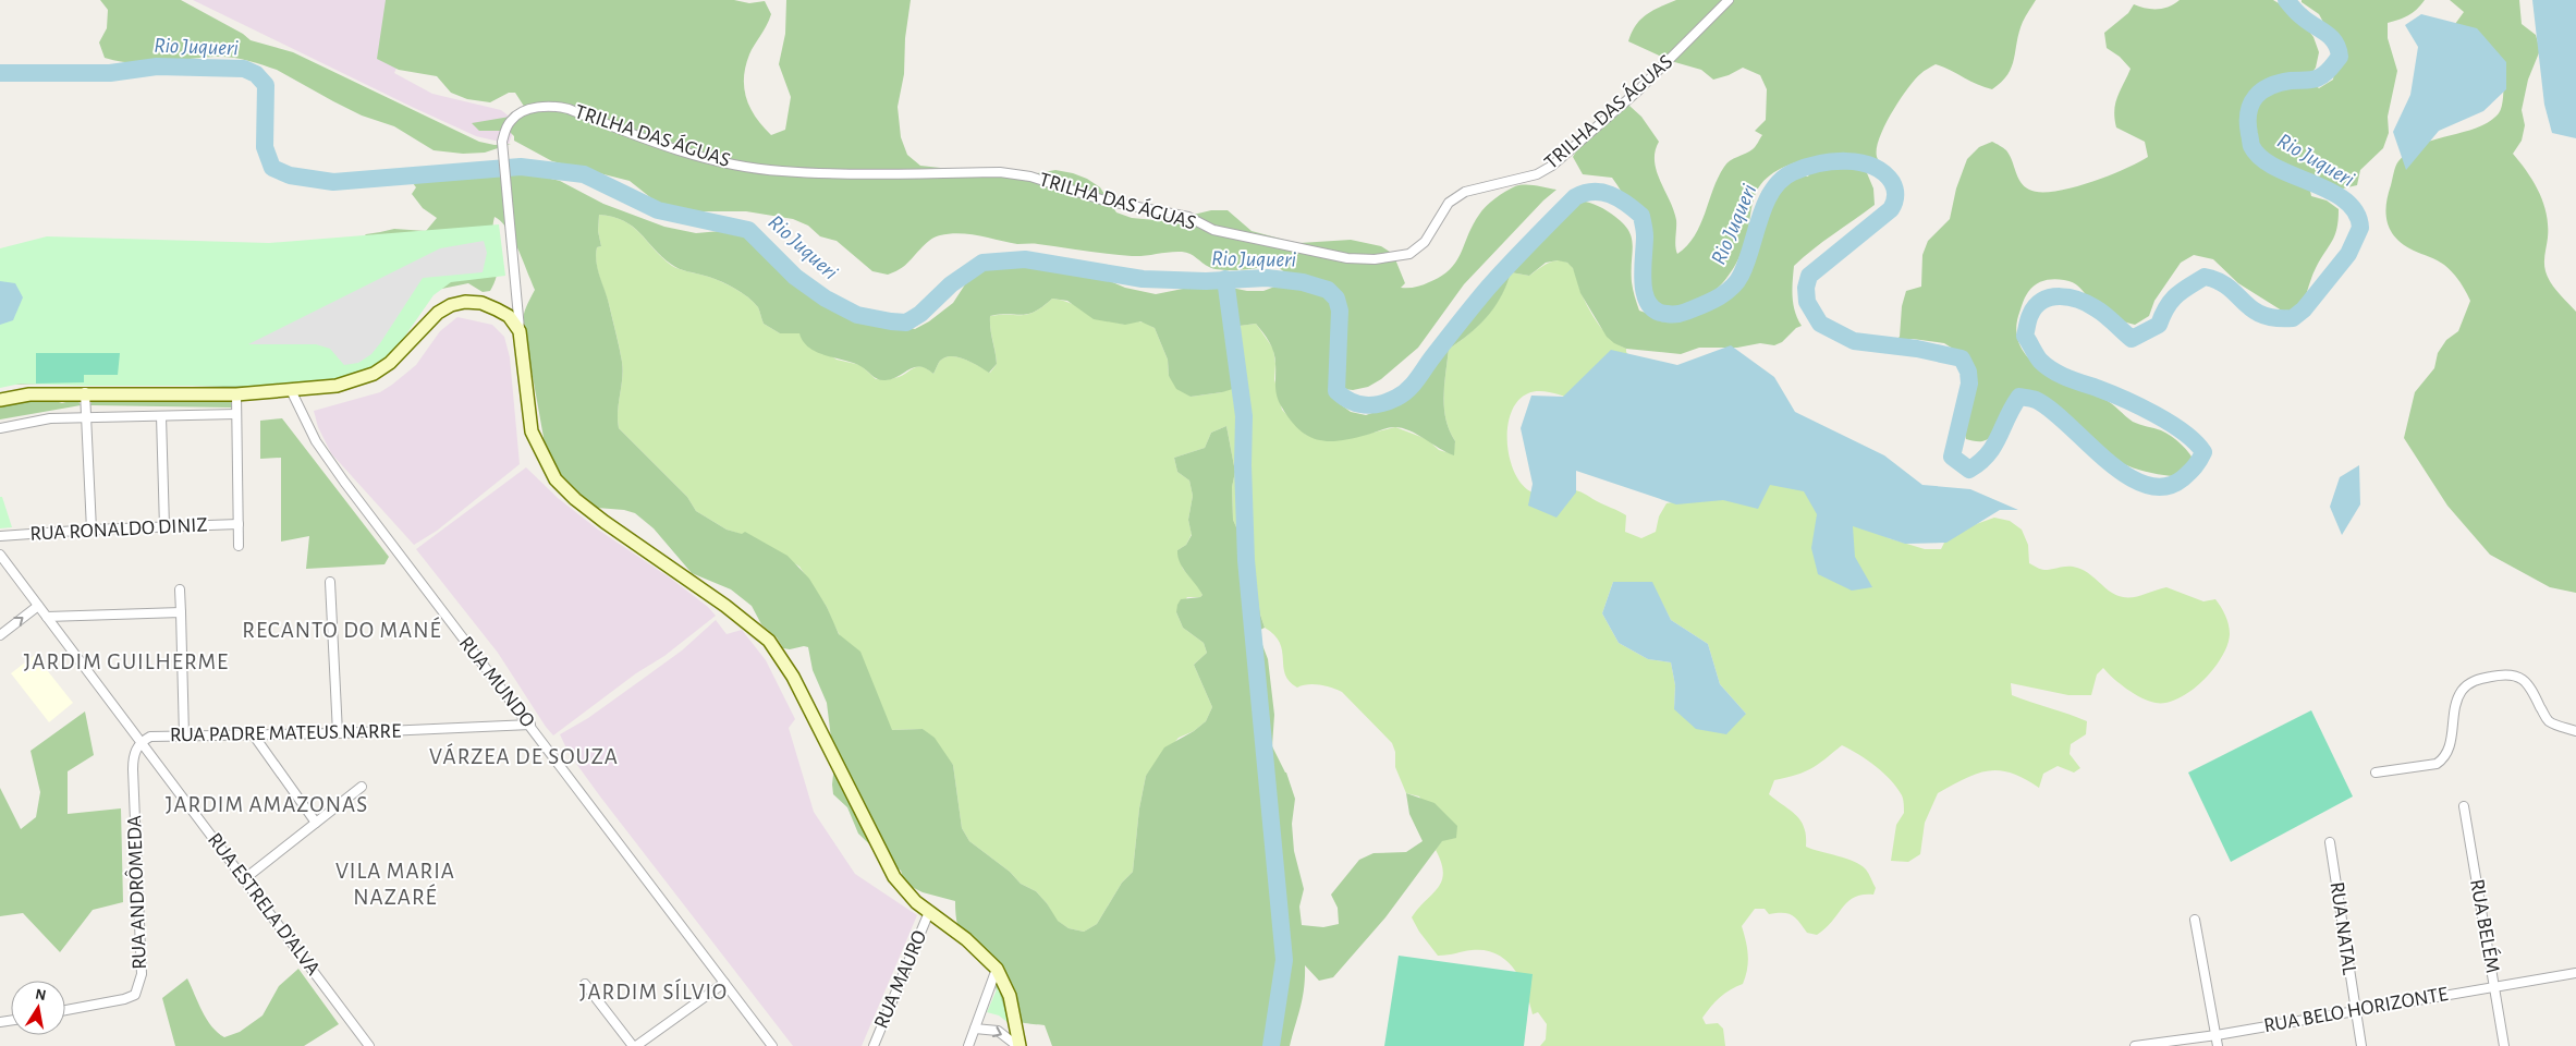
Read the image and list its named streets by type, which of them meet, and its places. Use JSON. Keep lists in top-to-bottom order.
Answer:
{
  "streets": {
    "street": [
      "TRILHA DAS ÁGUAS",
      "RUA RONALDO DINIZ",
      "RUA MUNDO",
      "RUA PADRE MATEUS NARRE",
      "RUA ANDRÔMEDA",
      "RUA ESTRELA D'ALVA",
      "RUA BELÉM",
      "RUA NATAL",
      "RUA MAURO",
      "RUA BELO HORIZONTE"
    ]
  },
  "crossings": [
    ["RUA MUNDO", "RUA PADRE MATEUS NARRE"],
    ["RUA PADRE MATEUS NARRE", "RUA ANDRÔMEDA"],
    ["RUA PADRE MATEUS NARRE", "RUA ESTRELA D'ALVA"],
    ["RUA ANDRÔMEDA", "RUA ESTRELA D'ALVA"],
    ["RUA BELÉM", "RUA BELO HORIZONTE"],
    ["RUA NATAL", "RUA BELO HORIZONTE"]
  ],
  "districts": [
    "RECANTO DO MANÉ",
    "JARDIM GUILHERME",
    "VÁRZEA DE SOUZA",
    "JARDIM AMAZONAS",
    "VILA MARIA NAZARÉ",
    "JARDIM SÍLVIO"
  ],
  "water": ["Rio Juqueri"],
  "north": "top"
}
